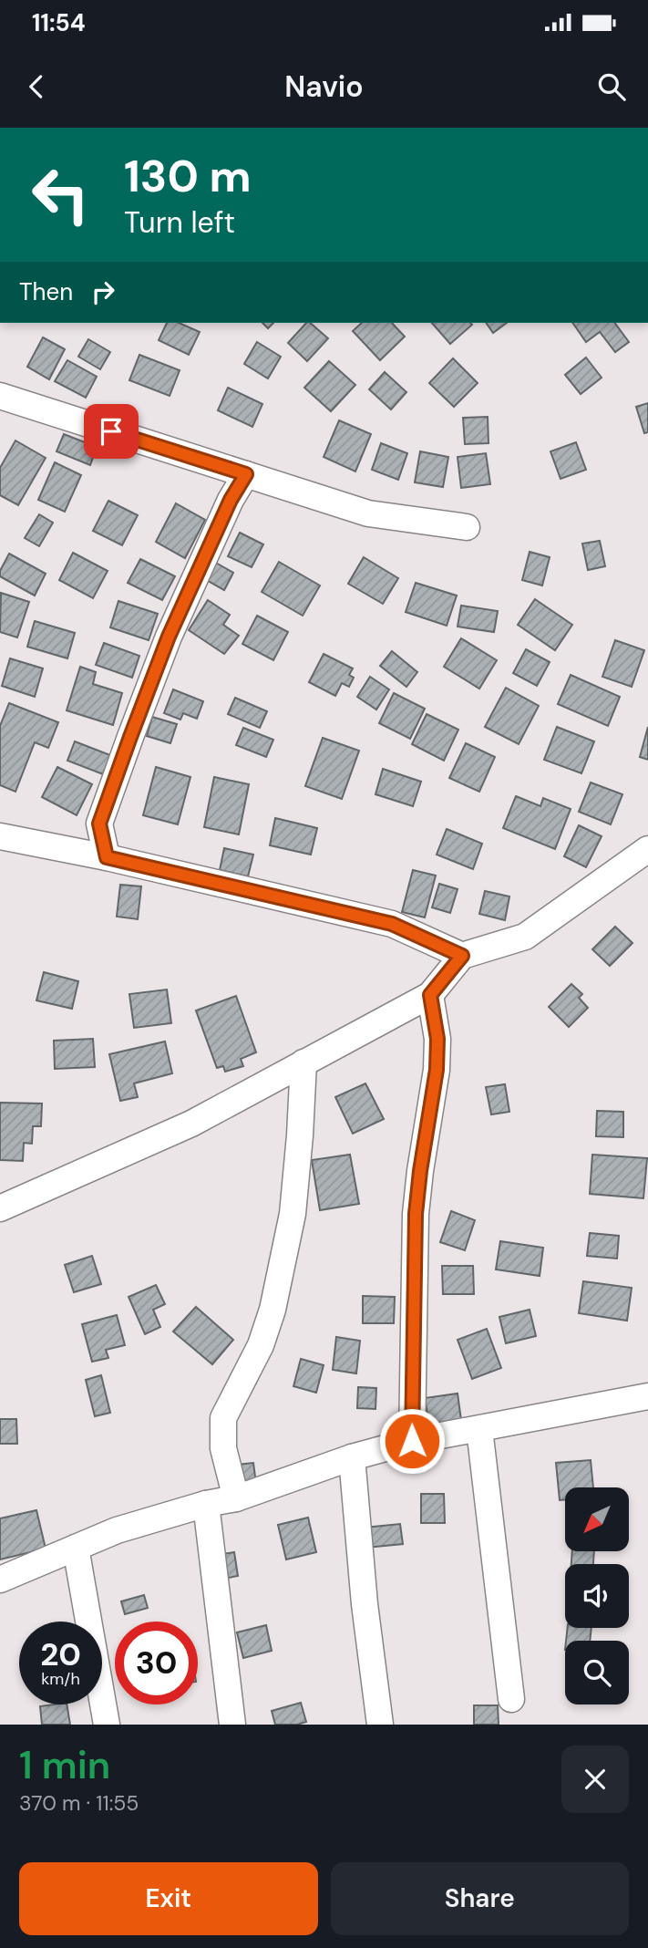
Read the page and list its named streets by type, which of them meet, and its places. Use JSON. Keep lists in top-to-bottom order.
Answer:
{
  "north": "bottom left",
  "page": {
    "status": "11:54",
    "header": "Navio",
    "turn": ["130 m", "Turn left"],
    "then": "Then",
    "speed": "20 km/h",
    "limit": "30",
    "heading": ["1 min", "370 m · 11:55"],
    "buttons": ["Exit", "Share"]
  }
}
